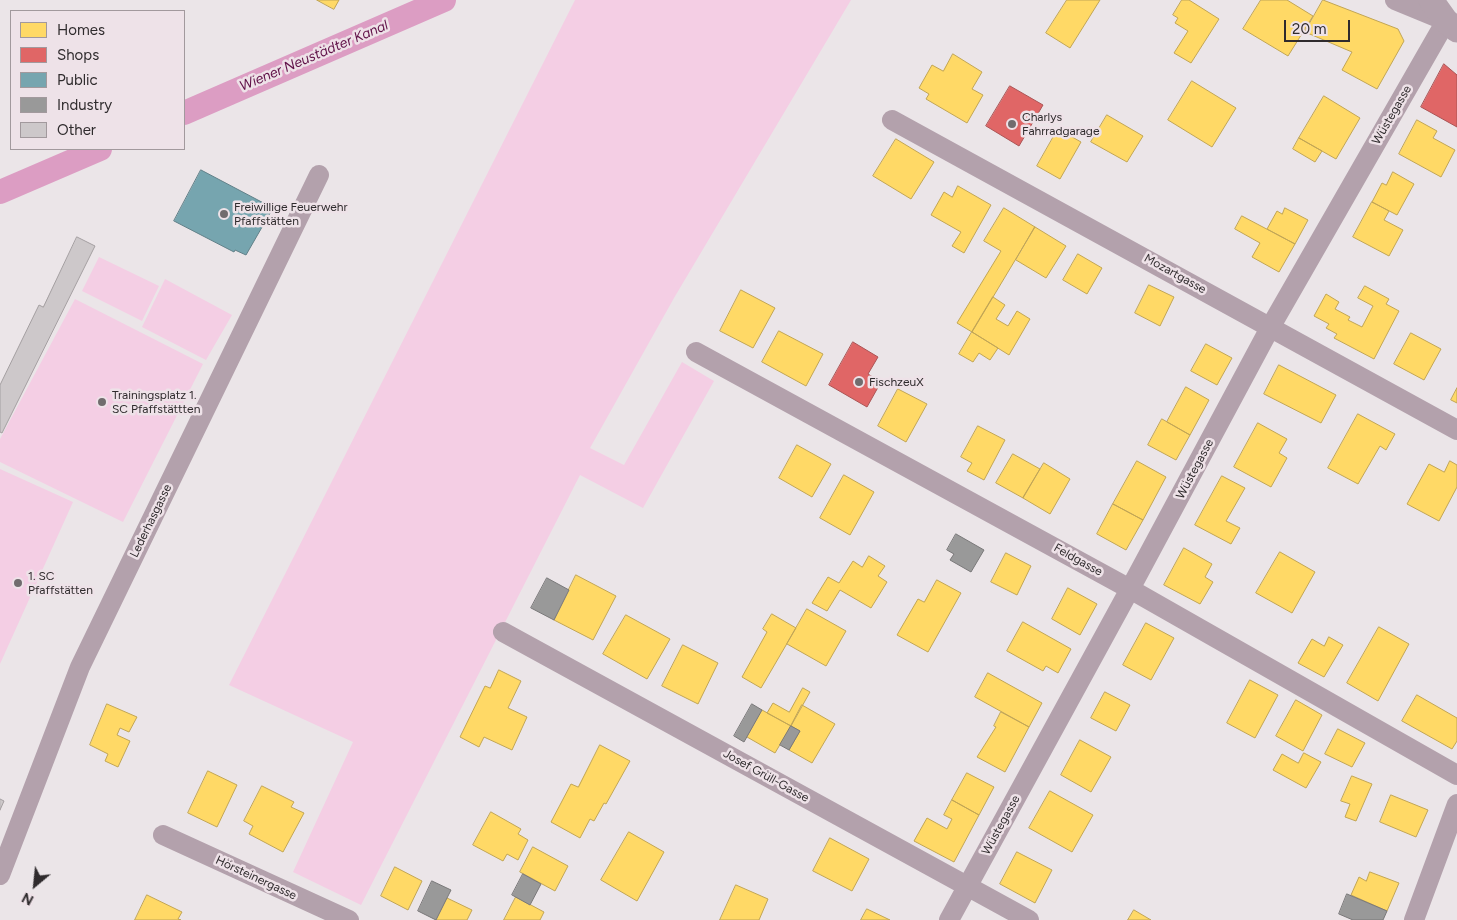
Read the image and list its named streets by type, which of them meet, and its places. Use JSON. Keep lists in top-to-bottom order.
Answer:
{
  "streets": {
    "street": [
      "Wüstegasse",
      "Mozartgasse",
      "Lederhasgasse",
      "Feldgasse",
      "Josef Grüll-Gasse",
      "Hörsteinergasse"
    ]
  },
  "crossings": [
    ["Wüstegasse", "Mozartgasse"],
    ["Wüstegasse", "Feldgasse"],
    ["Wüstegasse", "Josef Grüll-Gasse"]
  ],
  "water": ["Wiener Neustädter Kanal"],
  "places": [
    "Charlys Fahrradgarage",
    "Freiwillige Feuerwehr Pfaffstätten",
    "FischzeuX",
    "Trainingsplatz 1. SC Pfaffstättten",
    "1. SC Pfaffstätten"
  ],
  "legend": [
    "Homes",
    "Shops",
    "Public",
    "Industry",
    "Other"
  ],
  "scale_bar": "20 m",
  "north": "bottom left"
}
